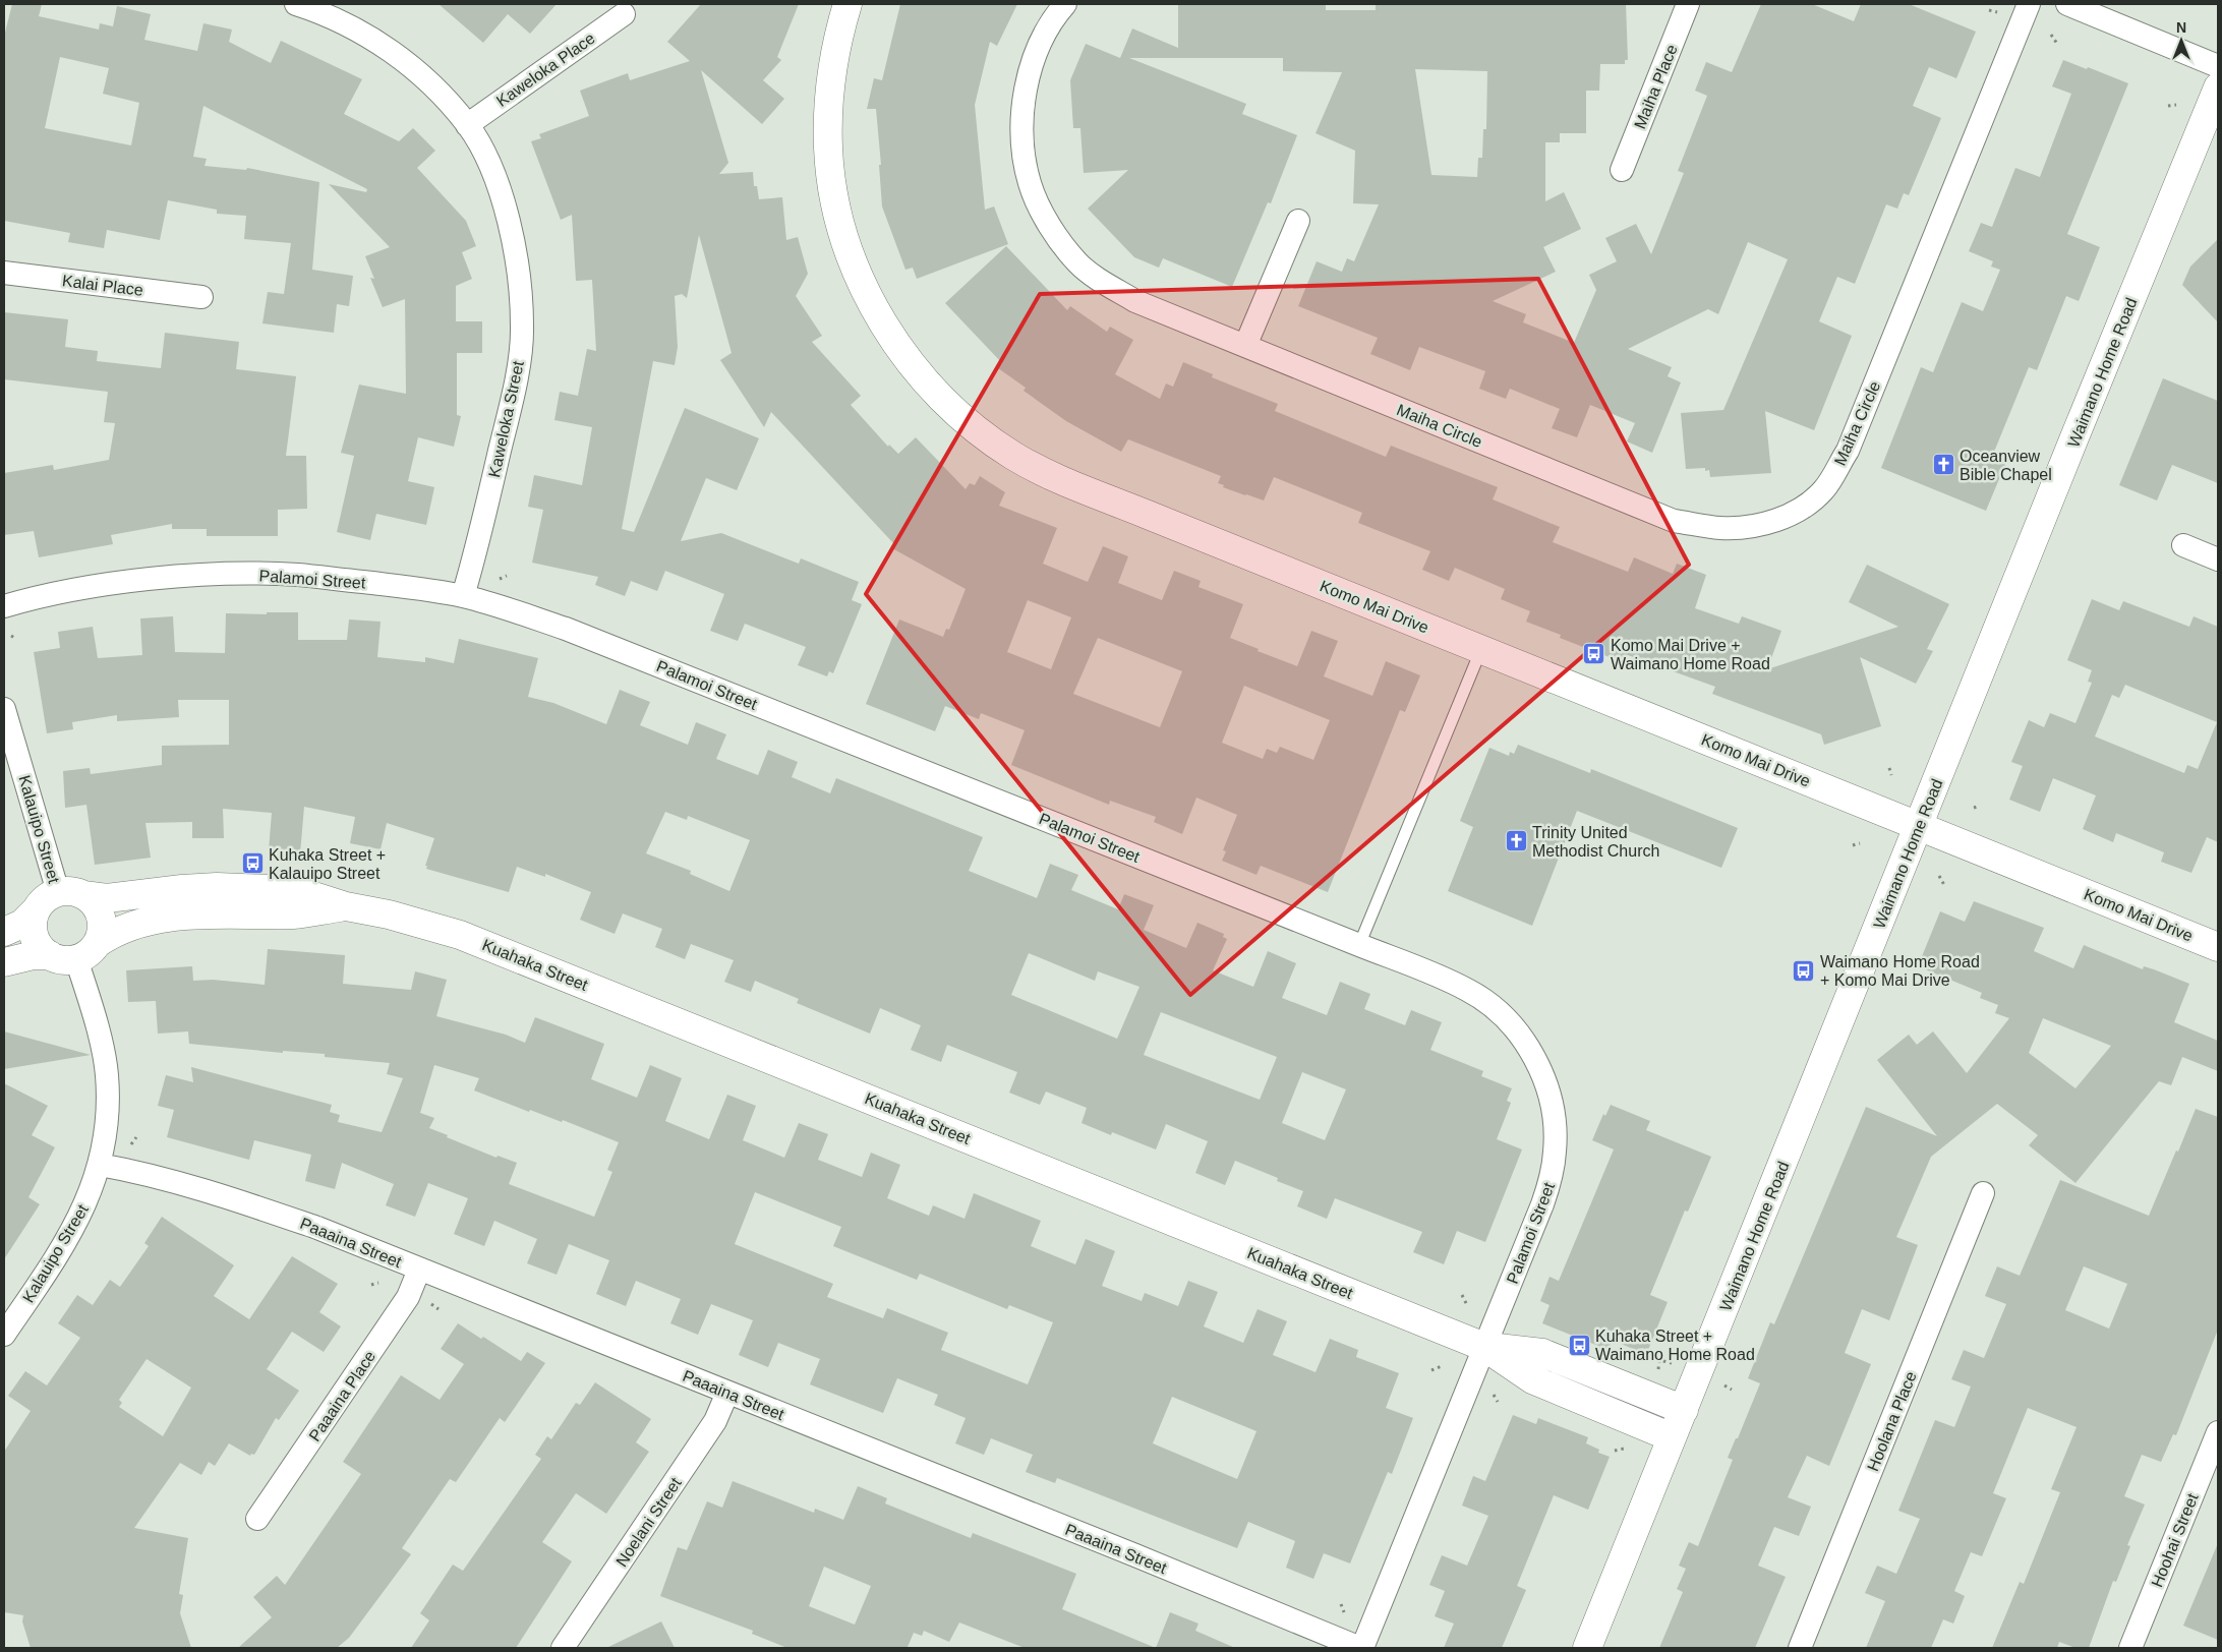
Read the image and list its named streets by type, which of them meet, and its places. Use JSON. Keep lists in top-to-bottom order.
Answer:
{
  "streets": {
    "street": [
      "Kaweloka Place",
      "Maiha Place",
      "Kalai Place",
      "Waimano Home Road",
      "Kaweloka Street",
      "Maiha Circle",
      "Palamoi Street",
      "Komo Mai Drive",
      "Kalauipo Street",
      "Kuahaka Street",
      "Paaaina Street",
      "Paaaina Place",
      "Hoolana Place",
      "Noelani Street",
      "Hoohai Street"
    ]
  },
  "crossings": [
    ["Kaweloka Place", "Kaweloka Street"],
    ["Waimano Home Road", "Komo Mai Drive"],
    ["Waimano Home Road", "Kuahaka Street"],
    ["Kaweloka Street", "Palamoi Street"],
    ["Palamoi Street", "Kuahaka Street"],
    ["Palamoi Street", "Paaaina Street"],
    ["Kalauipo Street", "Kuahaka Street"],
    ["Kalauipo Street", "Paaaina Street"],
    ["Paaaina Street", "Paaaina Place"],
    ["Paaaina Street", "Noelani Street"]
  ],
  "places": {
    "church": ["Oceanview Bible Chapel", "Trinity United Methodist Church"],
    "bus stop": [
      "Komo Mai Drive + Waimano Home Road",
      "Kuhaka Street + Kalauipo Street",
      "Waimano Home Road + Komo Mai Drive",
      "Kuhaka Street + Waimano Home Road"
    ]
  },
  "north": "top"
}
